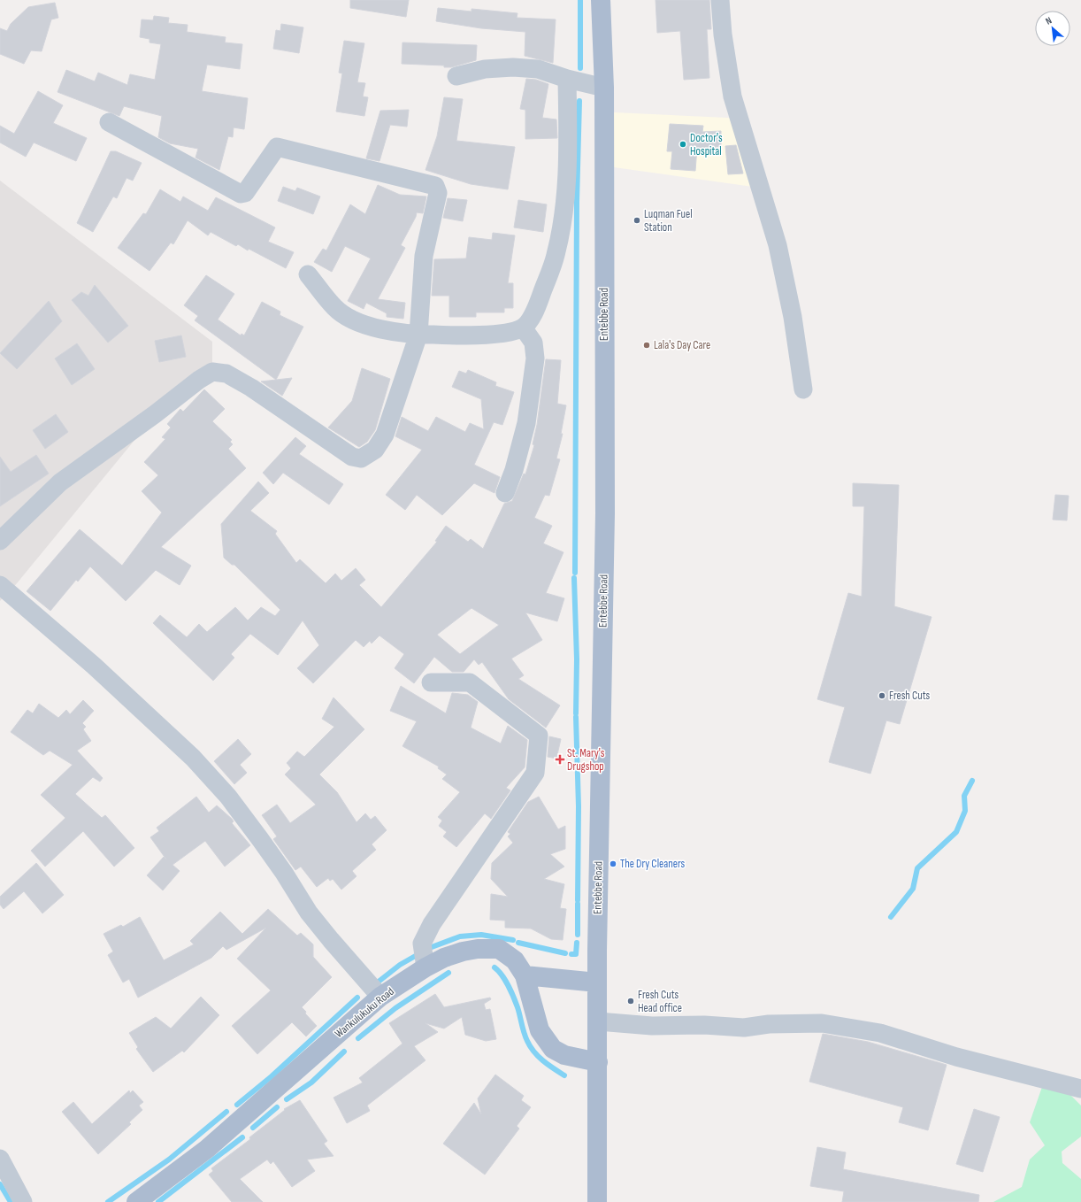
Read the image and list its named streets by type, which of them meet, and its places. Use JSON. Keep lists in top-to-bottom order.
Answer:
{
  "streets": {
    "main road": ["Entebbe Road", "Wankulukuku Road"]
  },
  "crossings": [
    ["Entebbe Road", "Wankulukuku Road"]
  ],
  "places": {
    "other": [
      "Doctor's Hospital",
      "Luqman Fuel Station",
      "Lala's Day Care",
      "Fresh Cuts",
      "The Dry Cleaners",
      "Fresh Cuts Head office"
    ],
    "health": ["St. Mary's Drugshop"]
  },
  "north": "top left"
}
